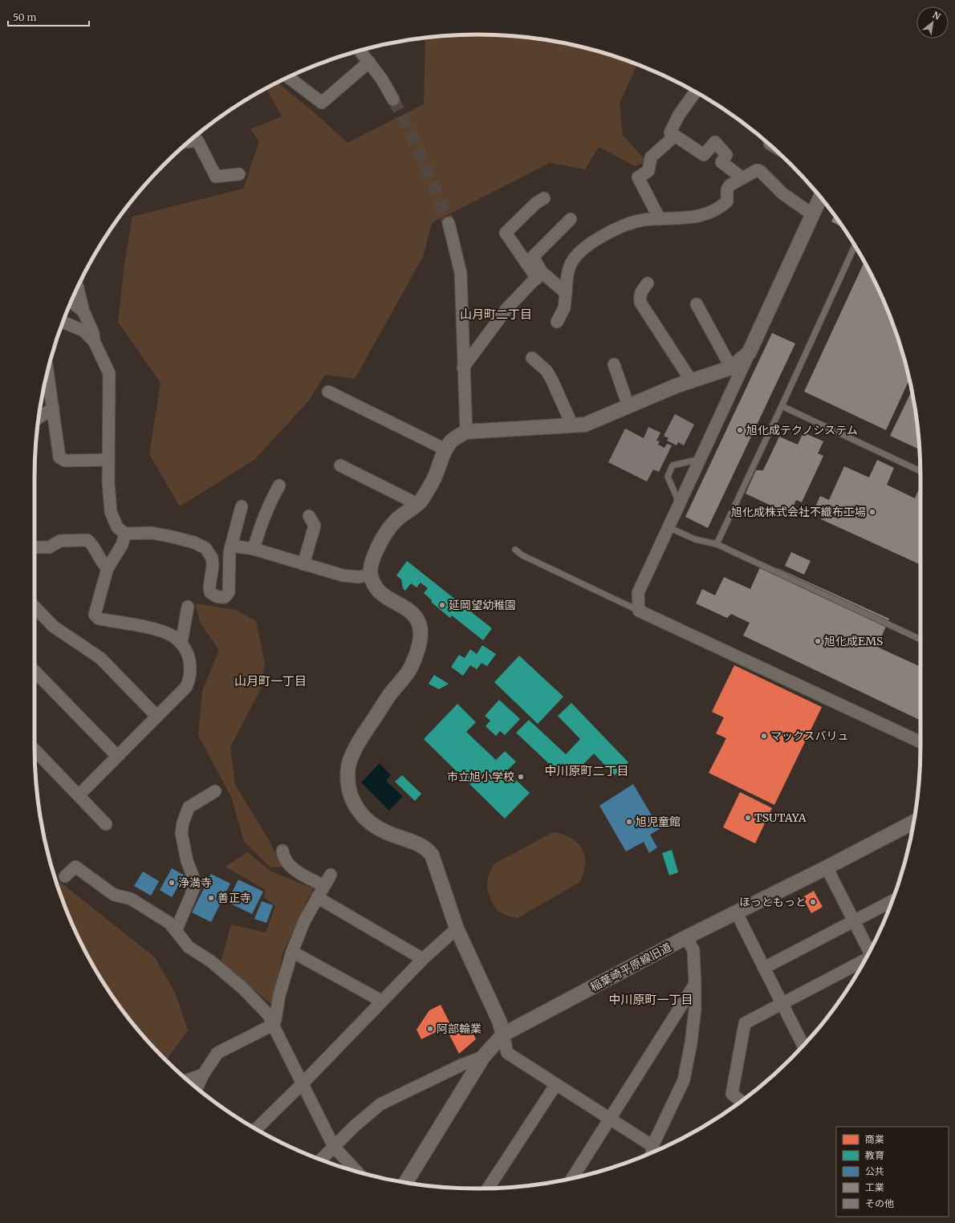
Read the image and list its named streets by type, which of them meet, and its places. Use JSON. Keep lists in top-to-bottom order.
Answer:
{
  "streets": {
    "street": ["稲葉崎平原線旧道"]
  },
  "districts": [
    "山月町二丁目",
    "山月町一丁目",
    "中川原町二丁目",
    "中川原町一丁目"
  ],
  "places": [
    "旭化成テクノシステム",
    "旭化成株式会社不織布工場",
    "延岡望幼稚園",
    "旭化成EMS",
    "マックスバリュ",
    "市立旭小学校",
    "TSUTAYA",
    "旭児童館",
    "浄満寺",
    "善正寺",
    "ほっともっと",
    "阿部輪業"
  ],
  "legend": [
    "商業",
    "教育",
    "公共",
    "工業",
    "その他"
  ],
  "scale_bar": "50 m",
  "north": "top right"
}
